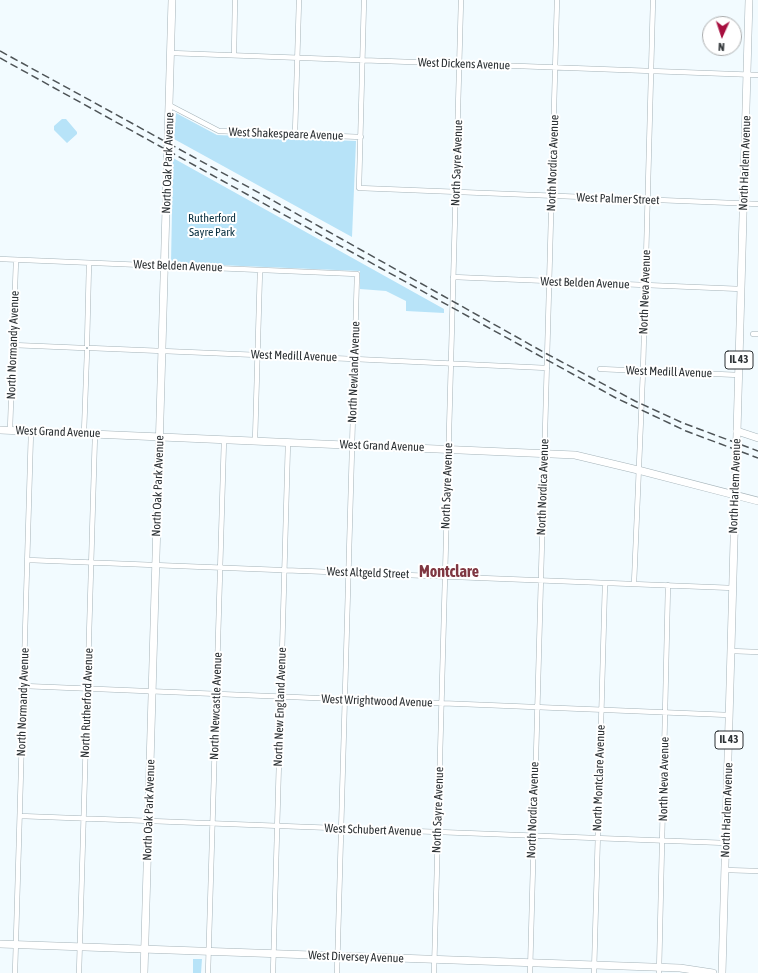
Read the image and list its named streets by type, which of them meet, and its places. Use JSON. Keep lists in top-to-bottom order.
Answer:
{
  "streets": {
    "main road": [
      "North Oak Park Avenue",
      "North Harlem Avenue",
      "IL 43",
      "West Grand Avenue",
      "West Diversey Avenue"
    ],
    "street": [
      "West Dickens Avenue",
      "West Shakespeare Avenue",
      "North Sayre Avenue",
      "North Nordica Avenue",
      "West Palmer Street",
      "West Belden Avenue",
      "North Neva Avenue",
      "North Normandy Avenue",
      "West Medill Avenue",
      "North Newland Avenue",
      "West Altgeld Street",
      "West Wrightwood Avenue",
      "North Rutherford Avenue",
      "North Newcastle Avenue",
      "North New England Avenue",
      "North Montclare Avenue",
      "West Schubert Avenue"
    ]
  },
  "crossings": [
    ["West Dickens Avenue", "North Oak Park Avenue"],
    ["West Dickens Avenue", "North Sayre Avenue"],
    ["West Dickens Avenue", "North Nordica Avenue"],
    ["West Dickens Avenue", "North Harlem Avenue"],
    ["West Dickens Avenue", "North Neva Avenue"],
    ["West Shakespeare Avenue", "North Oak Park Avenue"],
    ["West Shakespeare Avenue", "West Palmer Street"],
    ["North Oak Park Avenue", "West Belden Avenue"],
    ["North Oak Park Avenue", "West Medill Avenue"],
    ["North Oak Park Avenue", "West Grand Avenue"],
    ["North Oak Park Avenue", "West Altgeld Street"],
    ["North Oak Park Avenue", "West Wrightwood Avenue"],
    ["North Oak Park Avenue", "West Schubert Avenue"],
    ["North Oak Park Avenue", "West Diversey Avenue"],
    ["North Sayre Avenue", "West Palmer Street"],
    ["North Sayre Avenue", "West Belden Avenue"],
    ["North Sayre Avenue", "West Medill Avenue"],
    ["North Sayre Avenue", "West Grand Avenue"],
    ["North Sayre Avenue", "West Altgeld Street"],
    ["North Sayre Avenue", "West Wrightwood Avenue"],
    ["North Sayre Avenue", "West Schubert Avenue"],
    ["North Sayre Avenue", "West Diversey Avenue"],
    ["North Nordica Avenue", "West Palmer Street"],
    ["North Nordica Avenue", "West Belden Avenue"],
    ["North Nordica Avenue", "West Medill Avenue"],
    ["North Nordica Avenue", "West Grand Avenue"],
    ["North Nordica Avenue", "West Altgeld Street"],
    ["North Nordica Avenue", "West Wrightwood Avenue"],
    ["North Nordica Avenue", "West Schubert Avenue"],
    ["North Nordica Avenue", "West Diversey Avenue"],
    ["North Harlem Avenue", "West Palmer Street"],
    ["North Harlem Avenue", "West Belden Avenue"],
    ["North Harlem Avenue", "West Medill Avenue"],
    ["North Harlem Avenue", "West Grand Avenue"],
    ["North Harlem Avenue", "West Altgeld Street"],
    ["North Harlem Avenue", "West Wrightwood Avenue"],
    ["North Harlem Avenue", "West Schubert Avenue"],
    ["West Palmer Street", "North Neva Avenue"],
    ["West Belden Avenue", "North Neva Avenue"],
    ["West Belden Avenue", "North Normandy Avenue"],
    ["West Belden Avenue", "North Newland Avenue"],
    ["North Neva Avenue", "West Medill Avenue"],
    ["North Neva Avenue", "West Grand Avenue"],
    ["North Neva Avenue", "West Altgeld Street"],
    ["North Neva Avenue", "West Wrightwood Avenue"],
    ["North Neva Avenue", "West Schubert Avenue"],
    ["North Neva Avenue", "West Diversey Avenue"],
    ["North Normandy Avenue", "West Medill Avenue"],
    ["North Normandy Avenue", "West Grand Avenue"],
    ["North Normandy Avenue", "West Altgeld Street"],
    ["North Normandy Avenue", "West Wrightwood Avenue"],
    ["North Normandy Avenue", "West Schubert Avenue"],
    ["North Normandy Avenue", "West Diversey Avenue"],
    ["West Medill Avenue", "North Newland Avenue"],
    ["North Newland Avenue", "West Grand Avenue"],
    ["North Newland Avenue", "West Altgeld Street"],
    ["North Newland Avenue", "West Wrightwood Avenue"],
    ["North Newland Avenue", "West Schubert Avenue"],
    ["North Newland Avenue", "West Diversey Avenue"],
    ["West Grand Avenue", "North Rutherford Avenue"],
    ["West Grand Avenue", "North Newcastle Avenue"],
    ["West Grand Avenue", "North New England Avenue"],
    ["West Altgeld Street", "North Rutherford Avenue"],
    ["West Altgeld Street", "North Newcastle Avenue"],
    ["West Altgeld Street", "North New England Avenue"],
    ["West Altgeld Street", "North Montclare Avenue"],
    ["West Wrightwood Avenue", "North Rutherford Avenue"],
    ["West Wrightwood Avenue", "North Newcastle Avenue"],
    ["West Wrightwood Avenue", "North New England Avenue"],
    ["West Wrightwood Avenue", "North Montclare Avenue"],
    ["North Rutherford Avenue", "West Schubert Avenue"],
    ["North Rutherford Avenue", "West Diversey Avenue"],
    ["North Newcastle Avenue", "West Schubert Avenue"],
    ["North Newcastle Avenue", "West Diversey Avenue"],
    ["North New England Avenue", "West Schubert Avenue"],
    ["North New England Avenue", "West Diversey Avenue"],
    ["North Montclare Avenue", "West Schubert Avenue"],
    ["North Montclare Avenue", "West Diversey Avenue"]
  ],
  "districts": ["Montclare"],
  "parks": ["Rutherford Sayre Park"],
  "north": "bottom"
}
